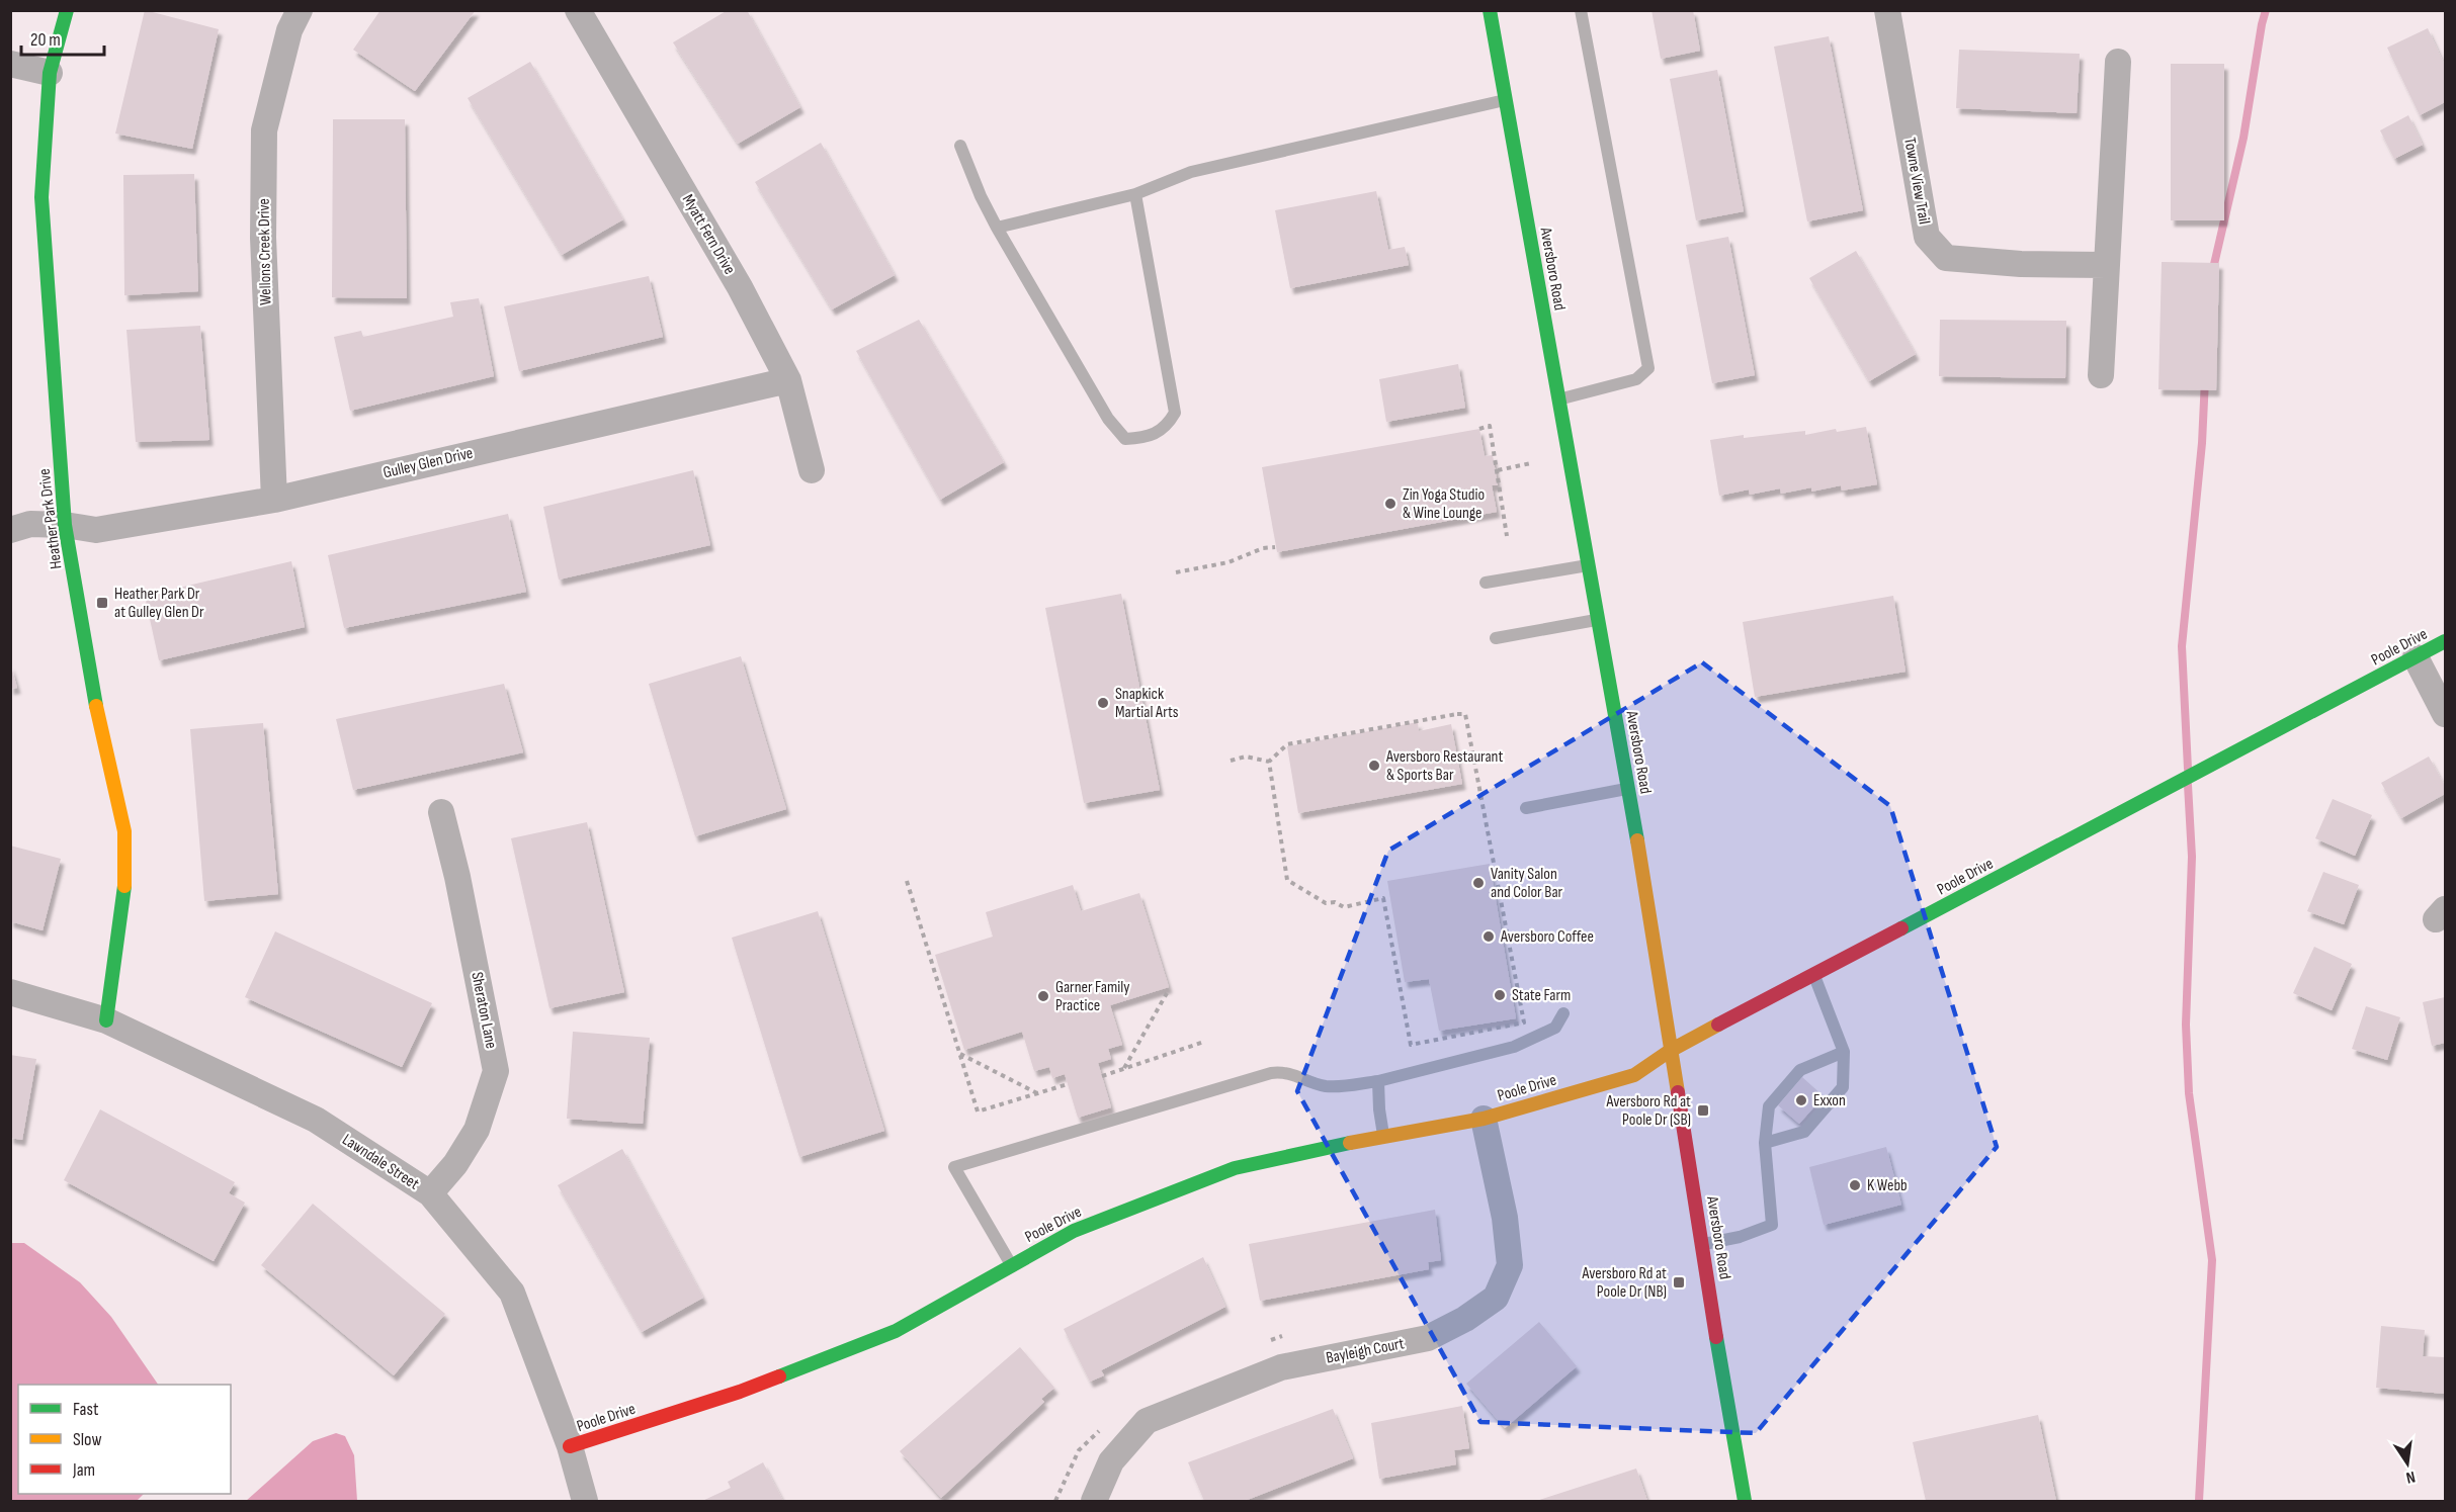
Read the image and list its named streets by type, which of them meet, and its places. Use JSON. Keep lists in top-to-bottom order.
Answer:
{
  "streets": {
    "street": [
      "Towne View Trail",
      "Myatt Fern Drive",
      "Wellons Creek Drive",
      "Aversboro Road",
      "Gulley Glen Drive",
      "Heather Park Drive",
      "Poole Drive",
      "Sheraton Lane",
      "Lawndale Street",
      "Bayleigh Court"
    ]
  },
  "crossings": [
    ["Myatt Fern Drive", "Gulley Glen Drive"],
    ["Wellons Creek Drive", "Gulley Glen Drive"],
    ["Aversboro Road", "Poole Drive"],
    ["Gulley Glen Drive", "Heather Park Drive"],
    ["Heather Park Drive", "Lawndale Street"],
    ["Poole Drive", "Lawndale Street"],
    ["Poole Drive", "Bayleigh Court"],
    ["Sheraton Lane", "Lawndale Street"]
  ],
  "places": {
    "other": [
      "Zin Yoga Studio & Wine Lounge",
      "Snapkick Martial Arts",
      "Aversboro Restaurant & Sports Bar",
      "Vanity Salon and Color Bar",
      "Aversboro Coffee",
      "State Farm",
      "Garner Family Practice",
      "Exxon",
      "K Webb"
    ],
    "transit": ["Heather Park Dr at Gulley Glen Dr", "Aversboro Rd at Poole Dr (SB)", "Aversboro Rd at Poole Dr (NB)"]
  },
  "legend": ["Fast", "Slow", "Jam"],
  "scale_bar": "20 m",
  "north": "bottom"
}
